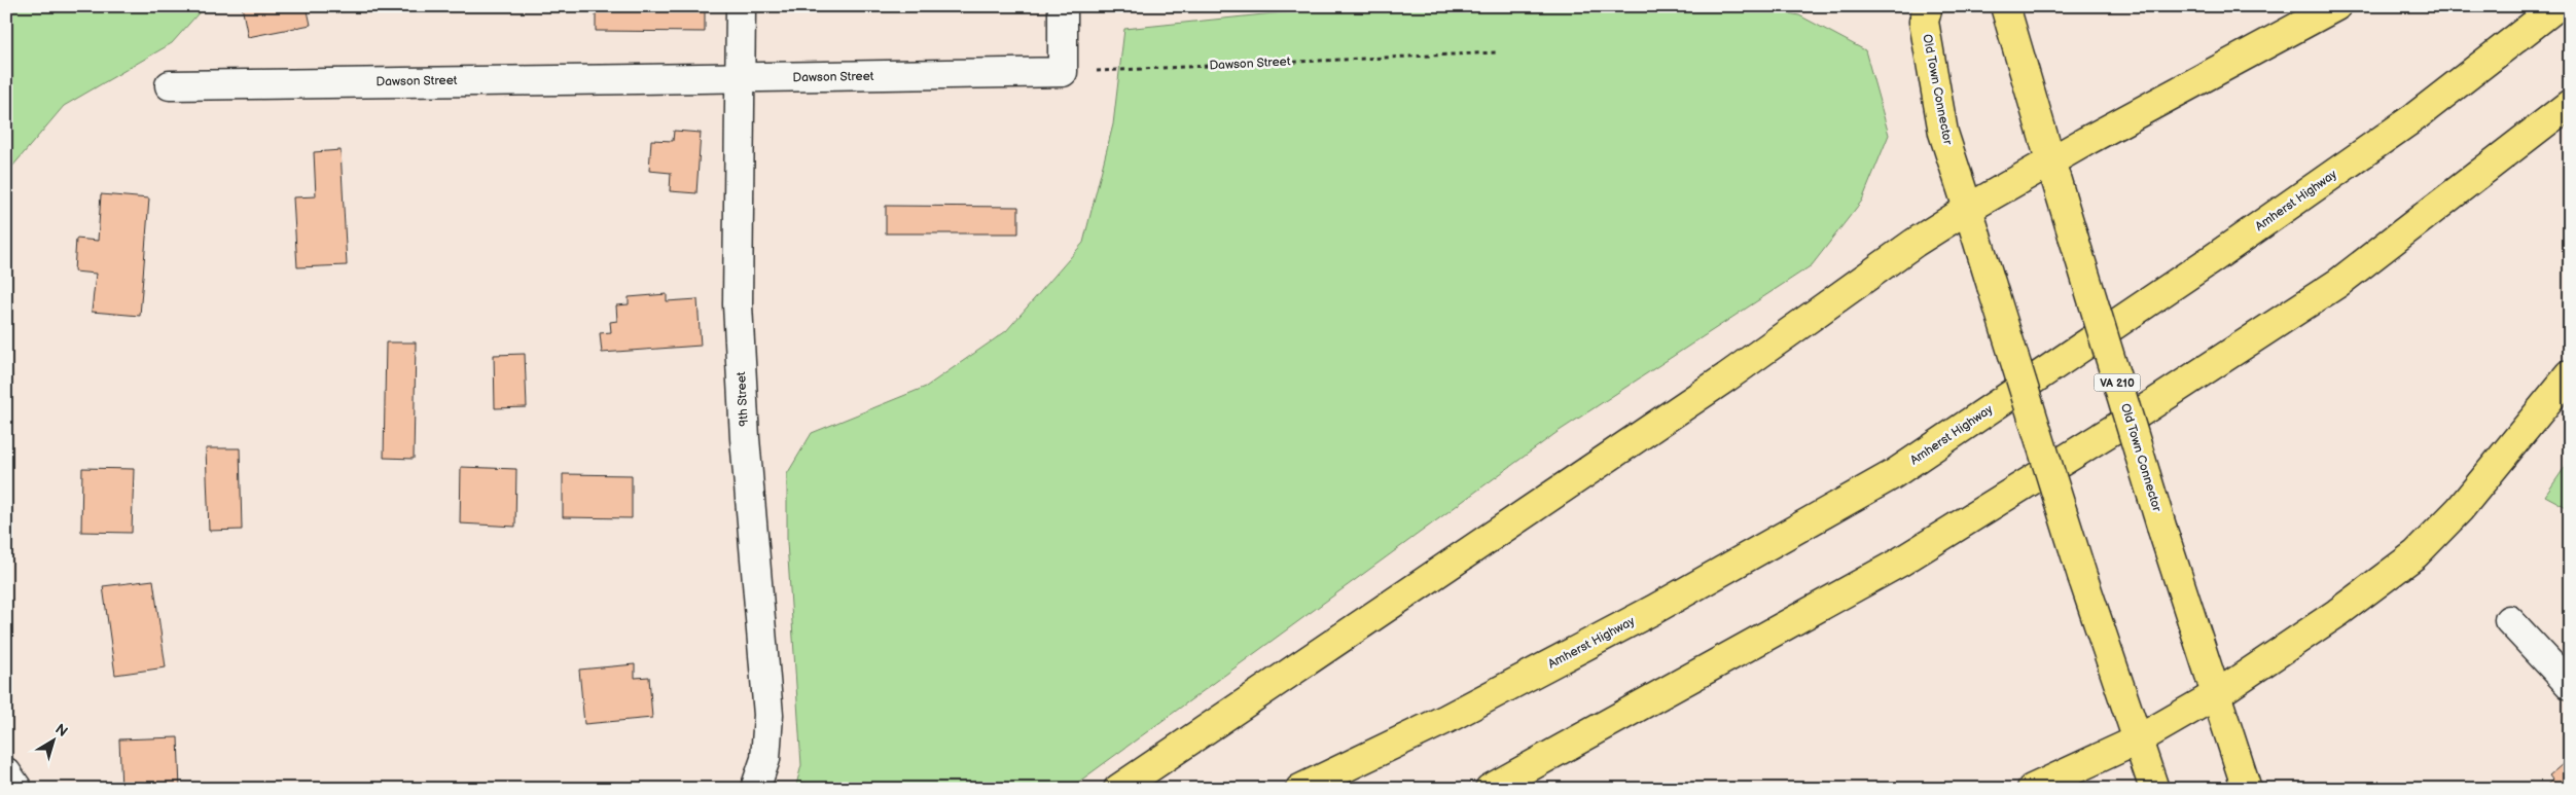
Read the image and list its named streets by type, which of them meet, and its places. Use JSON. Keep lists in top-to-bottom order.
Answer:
{
  "streets": {
    "main road": ["Old Town Connector", "Amherst Highway", "VA 210"],
    "street": ["Dawson Street", "9th Street"]
  },
  "crossings": [
    ["Dawson Street", "9th Street"]
  ],
  "north": "top right"
}
